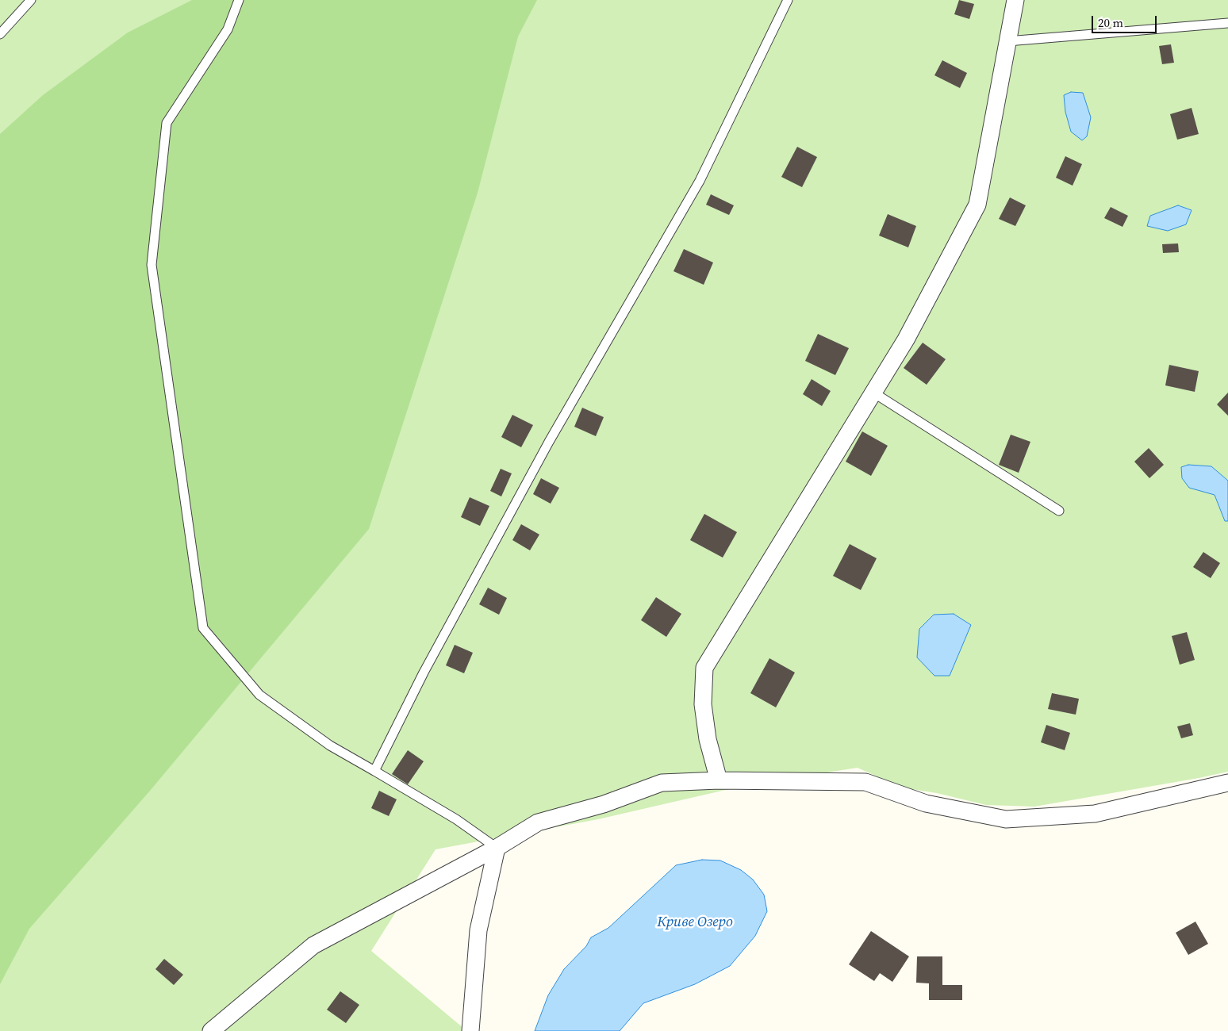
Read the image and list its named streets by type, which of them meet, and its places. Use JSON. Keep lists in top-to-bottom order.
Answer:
{
  "water": ["Криве Озеро"],
  "scale_bar": "20 m"
}
